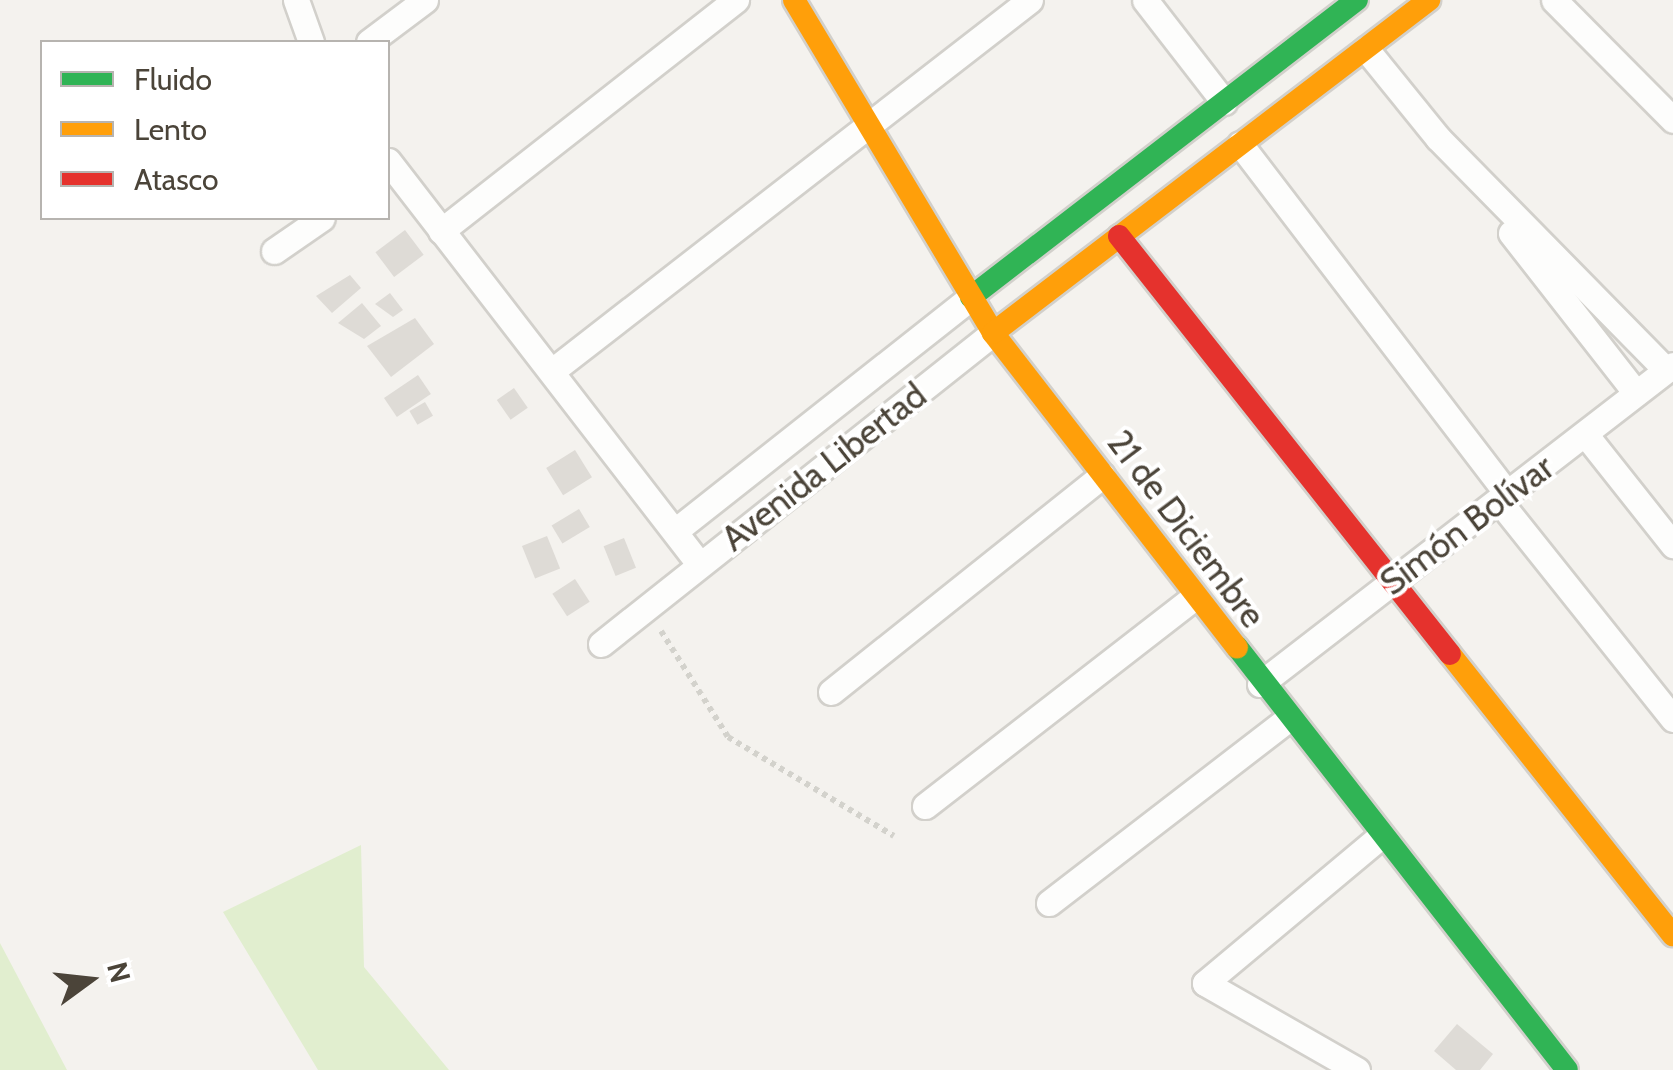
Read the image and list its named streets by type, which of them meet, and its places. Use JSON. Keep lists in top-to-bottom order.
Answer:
{
  "streets": {
    "street": ["Avenida Libertad", "Simón Bolívar", "21 de Diciembre"]
  },
  "crossings": [
    ["Avenida Libertad", "21 de Diciembre"],
    ["Simón Bolívar", "21 de Diciembre"]
  ],
  "legend": ["Fluido", "Lento", "Atasco"],
  "north": "right"
}
